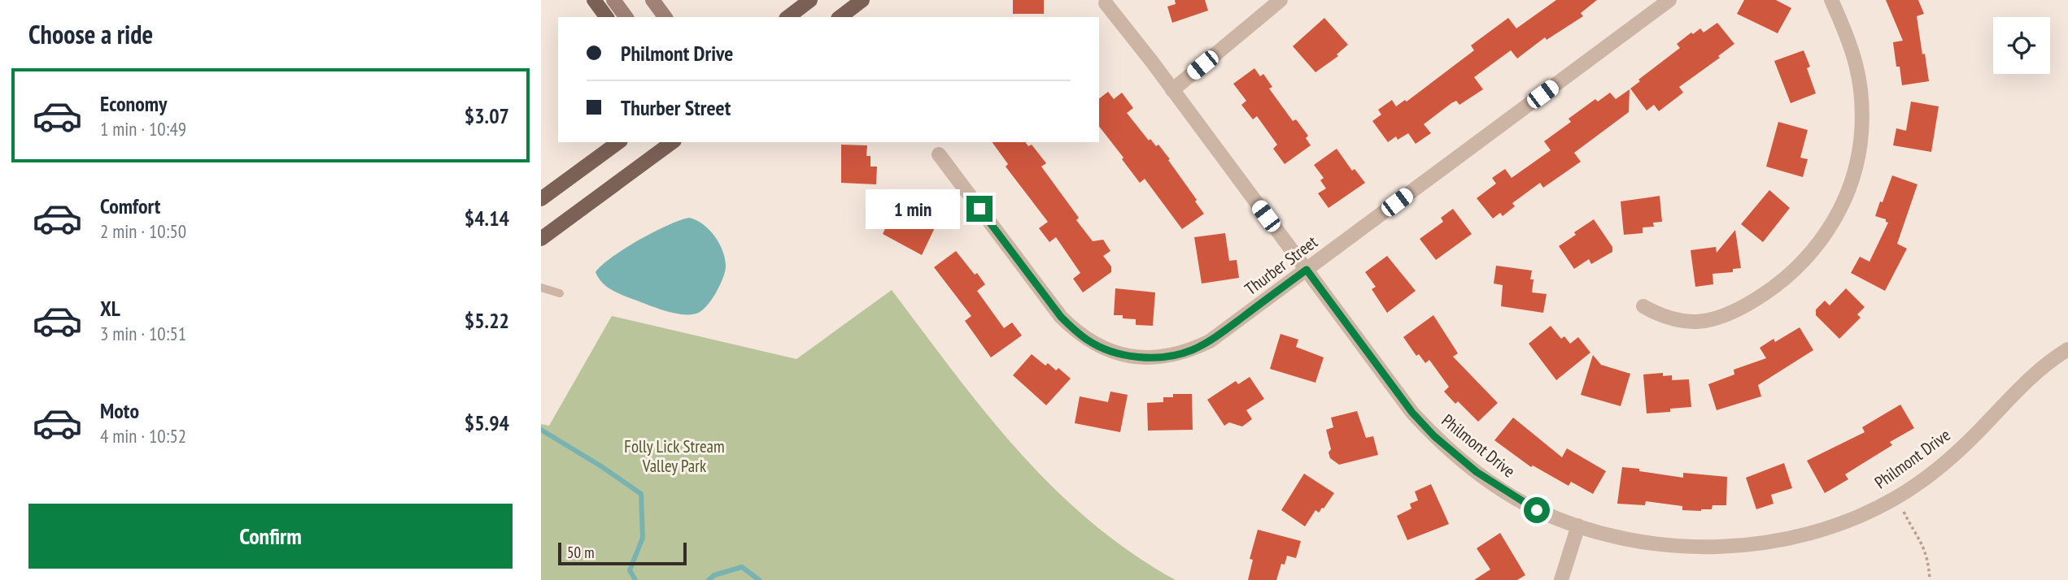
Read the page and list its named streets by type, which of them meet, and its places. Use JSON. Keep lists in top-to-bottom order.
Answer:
{
  "streets": {
    "street": ["Thurber Street", "Philmont Drive"]
  },
  "crossings": [
    ["Thurber Street", "Philmont Drive"]
  ],
  "parks": ["Folly Lick Stream Valley Park"],
  "scale_bar": "50 m",
  "page": {
    "heading": "Choose a ride",
    "banner": ["Philmont Drive", "Thurber Street"],
    "list": [
      {
        "name": "Economy",
        "note": "1 min · 10:49",
        "value": "$3.07"
      },
      {
        "name": "Comfort",
        "note": "2 min · 10:50",
        "value": "$4.14"
      },
      {
        "name": "XL",
        "note": "3 min · 10:51",
        "value": "$5.22"
      },
      {
        "name": "Moto",
        "note": "4 min · 10:52",
        "value": "$5.94"
      }
    ],
    "bubble": "1 min",
    "buttons": "Confirm",
    "scale": "50 m"
  }
}
